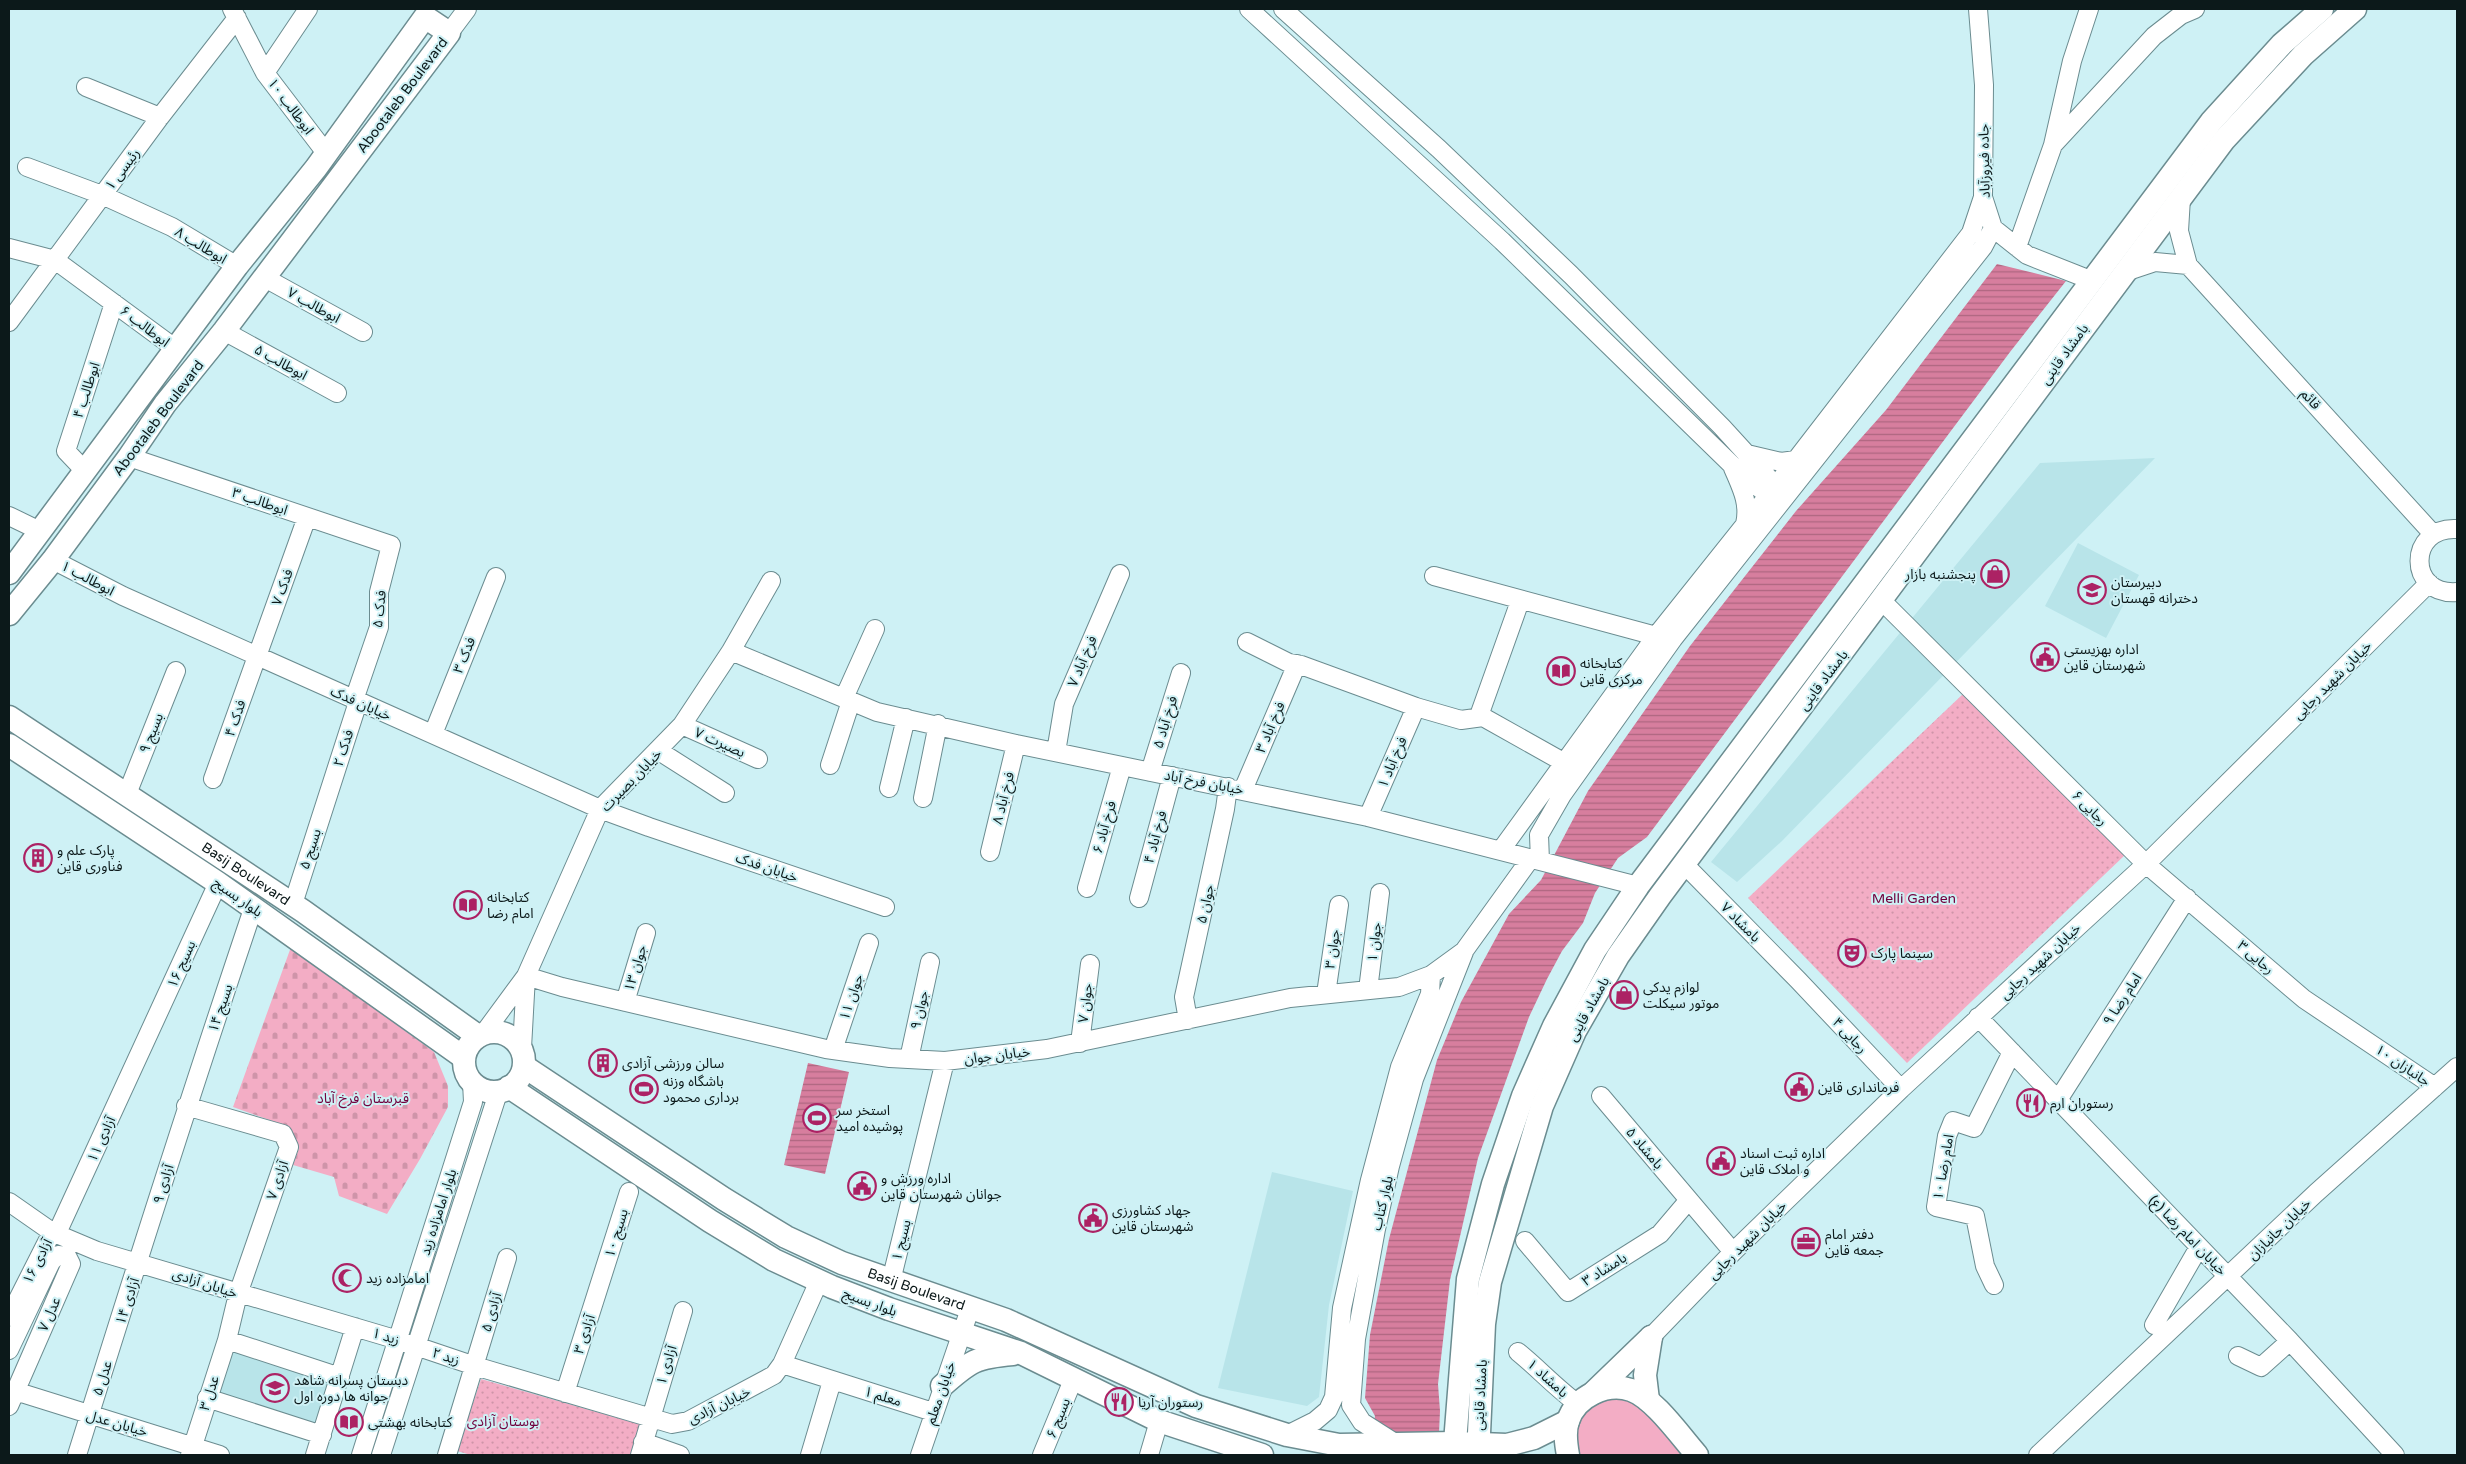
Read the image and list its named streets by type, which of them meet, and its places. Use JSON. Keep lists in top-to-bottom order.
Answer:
{
  "streets": {
    "main road": [
      "Abootaleb Boulevard",
      "بامشاد قاینی",
      "Basij Boulevard",
      "بلوار بسیج"
    ],
    "street": [
      "ابوطالب ۱۰",
      "جاده فیروزآباد",
      "رئیسی ۱",
      "ابوطالب ۸",
      "ابوطالب ۷",
      "ابوطالب ۶",
      "ابوطالب ۵",
      "ابوطالب ۴",
      "قائم",
      "ابوطالب ۳",
      "ابوطالب ۱",
      "فدک ۷",
      "فدک ۵",
      "فدک ۳",
      "فرخ آباد ۷",
      "خیابان شهید رجایی",
      "خیابان فدک",
      "فدک ۴",
      "فرخ آباد ۵",
      "فرخ آباد ۳",
      "بسیج ۹",
      "بصیرت ۷",
      "فدک ۲",
      "فرخ آباد ۱",
      "خیابان بصیرت",
      "خیابان فرخ آباد",
      "فرخ آباد ۸",
      "رجایی ۶",
      "فرخ آباد ۶",
      "فرخ آباد ۴",
      "بسیج ۵",
      "جوان ۵",
      "بامشاد ۷",
      "جوان ۱",
      "جوان ۳",
      "رجایی ۳",
      "بسیج ۱۶",
      "جوان ۱۳",
      "جوان ۱۱",
      "امام رضا ۹",
      "جوان ۷",
      "بسیج ۱۴",
      "جوان ۹",
      "رجایی ۴",
      "خیابان جوان",
      "جانبازان ۱۰",
      "آزادی ۱۱",
      "بامشاد ۵",
      "امام رضا ۱۰",
      "آزادی ۷",
      "آزادی ۹",
      "بلوار کتاب",
      "بلوار امامزاده زید",
      "خیابان جانبازان",
      "بسیج ۱۰",
      "خیابان امام رضا (ع)",
      "بسیج ۱",
      "آزادی ۱۶",
      "بامشاد ۳",
      "خیابان آزادی",
      "آزادی ۱۴",
      "آزادی ۵",
      "عدل ۷",
      "آزادی ۳",
      "زید ۱",
      "زید ۲",
      "آزادی ۱",
      "عدل ۵",
      "بامشاد ۱",
      "عدل ۳",
      "خیابان معلم",
      "معلم ۱",
      "بسیج ۶",
      "خیابان عدل"
    ]
  },
  "crossings": [
    ["Abootaleb Boulevard", "ابوطالب ۱۰"],
    ["Abootaleb Boulevard", "ابوطالب ۸"],
    ["Abootaleb Boulevard", "ابوطالب ۷"],
    ["Abootaleb Boulevard", "ابوطالب ۶"],
    ["Abootaleb Boulevard", "ابوطالب ۵"],
    ["Abootaleb Boulevard", "ابوطالب ۴"],
    ["Abootaleb Boulevard", "ابوطالب ۳"],
    ["Abootaleb Boulevard", "ابوطالب ۱"],
    ["رئیسی ۱", "ابوطالب ۸"],
    ["رئیسی ۱", "ابوطالب ۶"],
    ["ابوطالب ۶", "ابوطالب ۴"],
    ["بامشاد قاینی", "قائم"],
    ["بامشاد قاینی", "خیابان فرخ آباد"],
    ["بامشاد قاینی", "رجایی ۶"],
    ["بامشاد قاینی", "بامشاد ۷"],
    ["ابوطالب ۳", "فدک ۷"],
    ["ابوطالب ۳", "فدک ۵"],
    ["ابوطالب ۱", "خیابان فدک"],
    ["فدک ۷", "خیابان فدک"],
    ["فدک ۷", "فدک ۴"],
    ["فدک ۵", "خیابان فدک"],
    ["فدک ۵", "فدک ۲"],
    ["فدک ۳", "خیابان فدک"],
    ["فرخ آباد ۷", "خیابان فرخ آباد"],
    ["خیابان شهید رجایی", "رجایی ۶"],
    ["خیابان شهید رجایی", "رجایی ۳"],
    ["خیابان شهید رجایی", "رجایی ۴"],
    ["خیابان شهید رجایی", "بامشاد ۵"],
    ["خیابان شهید رجایی", "خیابان امام رضا (ع)"],
    ["خیابان فدک", "فدک ۴"],
    ["خیابان فدک", "فدک ۲"],
    ["خیابان فدک", "خیابان بصیرت"],
    ["فرخ آباد ۵", "خیابان فرخ آباد"],
    ["فرخ آباد ۳", "خیابان فرخ آباد"],
    ["فرخ آباد ۳", "جوان ۵"],
    ["بسیج ۹", "Basij Boulevard"],
    ["بصیرت ۷", "خیابان بصیرت"],
    ["فدک ۲", "بسیج ۵"],
    ["فرخ آباد ۱", "خیابان فرخ آباد"],
    ["خیابان بصیرت", "خیابان فرخ آباد"],
    ["خیابان بصیرت", "خیابان جوان"],
    ["خیابان فرخ آباد", "فرخ آباد ۸"],
    ["خیابان فرخ آباد", "فرخ آباد ۶"],
    ["خیابان فرخ آباد", "فرخ آباد ۴"],
    ["خیابان فرخ آباد", "جوان ۵"],
    ["رجایی ۶", "رجایی ۳"],
    ["بسیج ۵", "Basij Boulevard"],
    ["Basij Boulevard", "بلوار بسیج"],
    ["Basij Boulevard", "بلوار کتاب"],
    ["Basij Boulevard", "بلوار امامزاده زید"],
    ["Basij Boulevard", "بسیج ۱"],
    ["Basij Boulevard", "خیابان معلم"],
    ["بلوار بسیج", "بسیج ۱۶"],
    ["بلوار بسیج", "بسیج ۱۴"],
    ["بلوار بسیج", "بلوار امامزاده زید"],
    ["بلوار بسیج", "خیابان آزادی"],
    ["بلوار بسیج", "خیابان معلم"],
    ["بلوار بسیج", "بسیج ۶"],
    ["جوان ۵", "خیابان جوان"],
    ["بامشاد ۷", "رجایی ۴"],
    ["جوان ۱", "خیابان جوان"],
    ["جوان ۳", "خیابان جوان"],
    ["رجایی ۳", "امام رضا ۹"],
    ["رجایی ۳", "جانبازان ۱۰"],
    ["بسیج ۱۶", "آزادی ۱۱"],
    ["جوان ۱۳", "خیابان جوان"],
    ["جوان ۱۱", "خیابان جوان"],
    ["امام رضا ۹", "خیابان امام رضا (ع)"],
    ["جوان ۷", "خیابان جوان"],
    ["بسیج ۱۴", "آزادی ۷"],
    ["بسیج ۱۴", "آزادی ۹"],
    ["جوان ۹", "خیابان جوان"],
    ["خیابان جوان", "بلوار کتاب"],
    ["خیابان جوان", "بسیج ۱"],
    ["جانبازان ۱۰", "خیابان جانبازان"],
    ["آزادی ۱۱", "آزادی ۱۶"],
    ["آزادی ۱۱", "خیابان آزادی"],
    ["بامشاد ۵", "بامشاد ۳"],
    ["امام رضا ۱۰", "خیابان امام رضا (ع)"],
    ["آزادی ۷", "آزادی ۹"],
    ["آزادی ۷", "خیابان آزادی"],
    ["آزادی ۷", "عدل ۳"],
    ["آزادی ۹", "خیابان آزادی"],
    ["آزادی ۹", "آزادی ۱۴"],
    ["بلوار امامزاده زید", "زید ۱"],
    ["بلوار امامزاده زید", "زید ۲"],
    ["خیابان جانبازان", "خیابان امام رضا (ع)"],
    ["بسیج ۱۰", "آزادی ۳"],
    ["آزادی ۱۶", "خیابان آزادی"],
    ["خیابان آزادی", "آزادی ۱۴"],
    ["خیابان آزادی", "آزادی ۵"],
    ["خیابان آزادی", "آزادی ۳"],
    ["خیابان آزادی", "زید ۱"],
    ["خیابان آزادی", "زید ۲"],
    ["خیابان آزادی", "آزادی ۱"],
    ["خیابان آزادی", "معلم ۱"],
    ["آزادی ۱۴", "عدل ۵"],
    ["آزادی ۵", "زید ۲"],
    ["عدل ۷", "خیابان عدل"],
    ["زید ۱", "زید ۲"],
    ["عدل ۵", "خیابان عدل"],
    ["عدل ۳", "خیابان عدل"],
    ["خیابان معلم", "معلم ۱"]
  ],
  "parks": ["Melli Garden", "قبرستان فرخ آباد", "بوستان آزادی"],
  "places": {
    "shop": ["پنجشنبه بازار", "لوازم یدکی موتور سیکلت"],
    "school or university": ["دبیرستان دخترانه قهستان", "دبستان پسرانه شاهد جوانه ها دوره اول"],
    "public building": [
      "اداره بهزیستی شهرستان قاین",
      "فرمانداری قاین",
      "اداره ثبت اسناد و املاک قاین",
      "اداره ورزش و جوانان شهرستان قاین",
      "جهاد کشاورزی شهرستان قاین"
    ],
    "library": ["کتابخانه مرکزی قاین", "کتابخانه امام رضا", "کتابخانه بهشتی"],
    "building": ["پارک علم و فناوری قاین", "سالن ورزشی آزادی"],
    "theatre": ["سینما پارک"],
    "sports": ["باشگاه وزنه برداری محمود", "استخر سر پوشیده امید"],
    "restaurant": ["رستوران ارم", "رستوران آریا"],
    "office": ["دفتر امام جمعه قاین"],
    "mosque": ["امامزاده زید"]
  }
}
